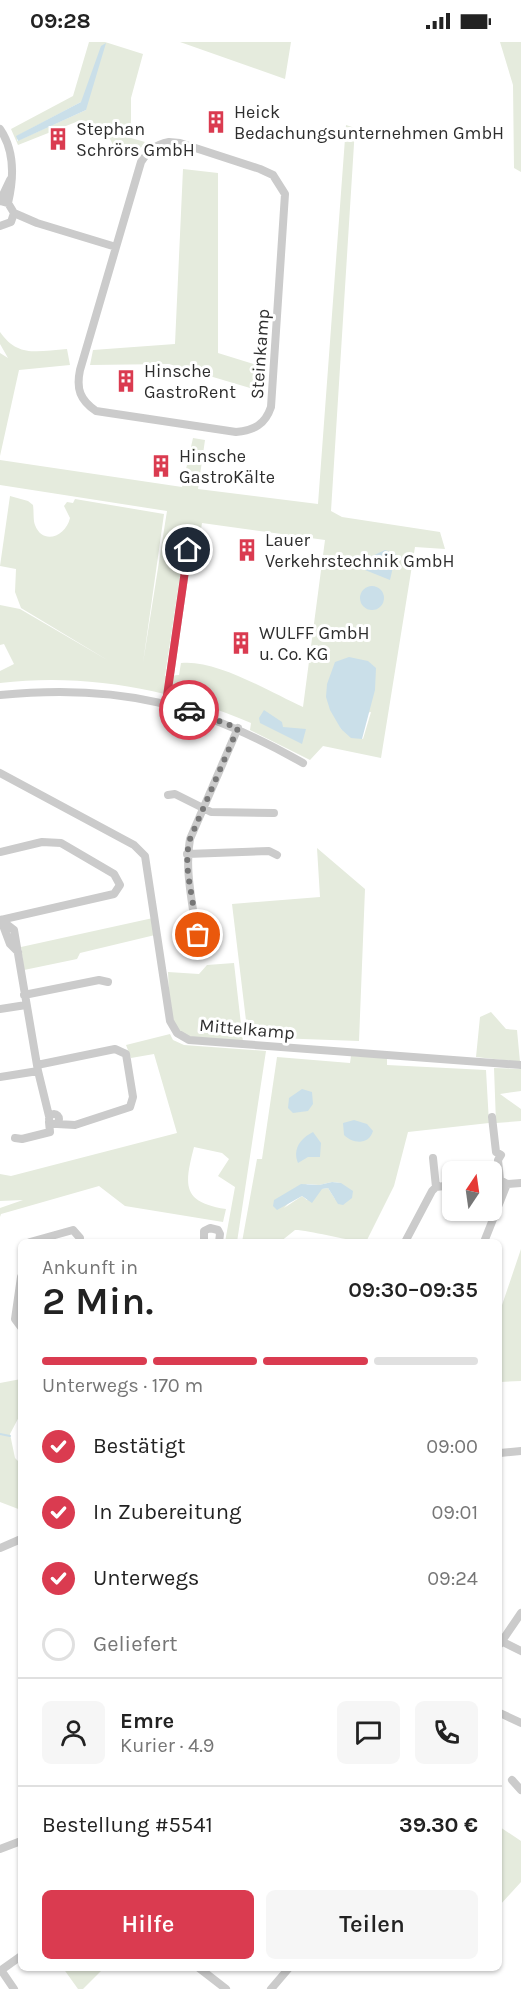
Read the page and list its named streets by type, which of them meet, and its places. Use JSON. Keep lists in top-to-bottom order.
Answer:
{
  "streets": {
    "street": ["Steinkamp", "Mittelkamp"]
  },
  "places": {
    "building": [
      "Heick Bedachungsunternehmen GmbH",
      "Stephan Schrörs GmbH",
      "Hinsche GastroRent",
      "Hinsche GastroKälte",
      "Lauer Verkehrstechnik GmbH",
      "WULFF GmbH u. Co. KG"
    ]
  },
  "north": "top",
  "page": {
    "status": "09:28",
    "heading": ["2 Min.", "Ankunft in", "09:30–09:35"],
    "panel": [
      "Emre",
      "Kurier · 4.9",
      "Bestellung #5541",
      "39.30 €"
    ],
    "bar": "Unterwegs · 170 m",
    "list": [
      ["Bestätigt", "09:00"],
      ["In Zubereitung", "09:01"],
      ["Unterwegs", "09:24"],
      "Geliefert"
    ],
    "buttons": ["Hilfe", "Teilen"]
  }
}
